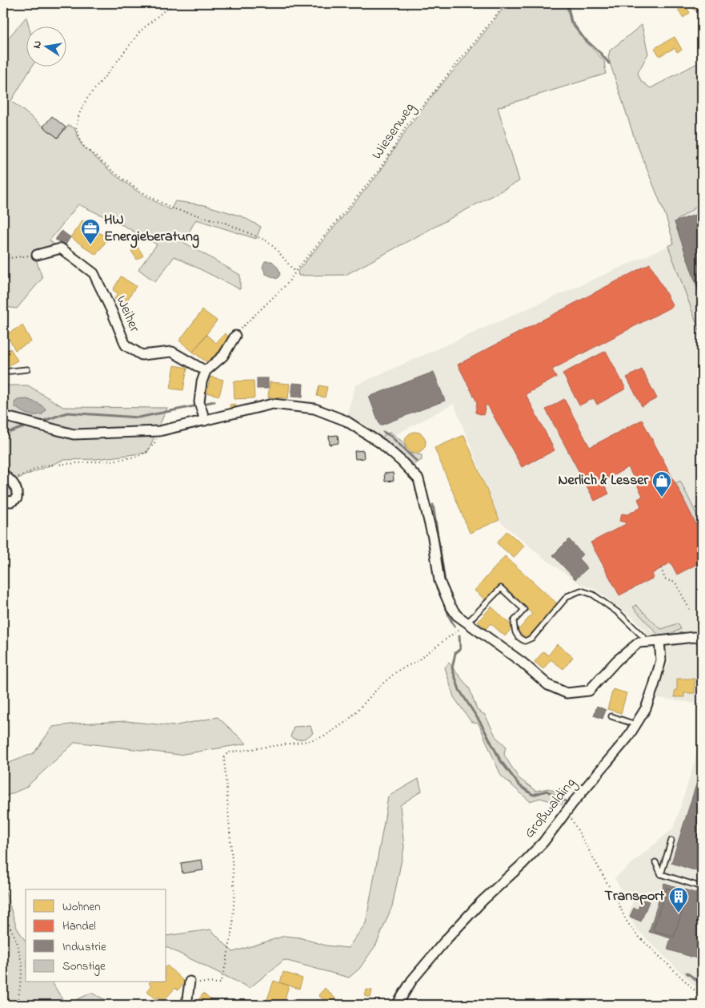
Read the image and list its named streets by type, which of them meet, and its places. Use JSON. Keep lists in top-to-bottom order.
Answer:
{
  "streets": {
    "street": ["Weiher", "Großwalding"],
    "path": ["Wiesenweg"]
  },
  "places": {
    "office": ["HW Energieberatung"],
    "shop": ["Nerlich & Lesser"],
    "building": ["Transport"]
  },
  "legend": [
    "Wohnen",
    "Handel",
    "Industrie",
    "Sonstige"
  ],
  "north": "left"
}
